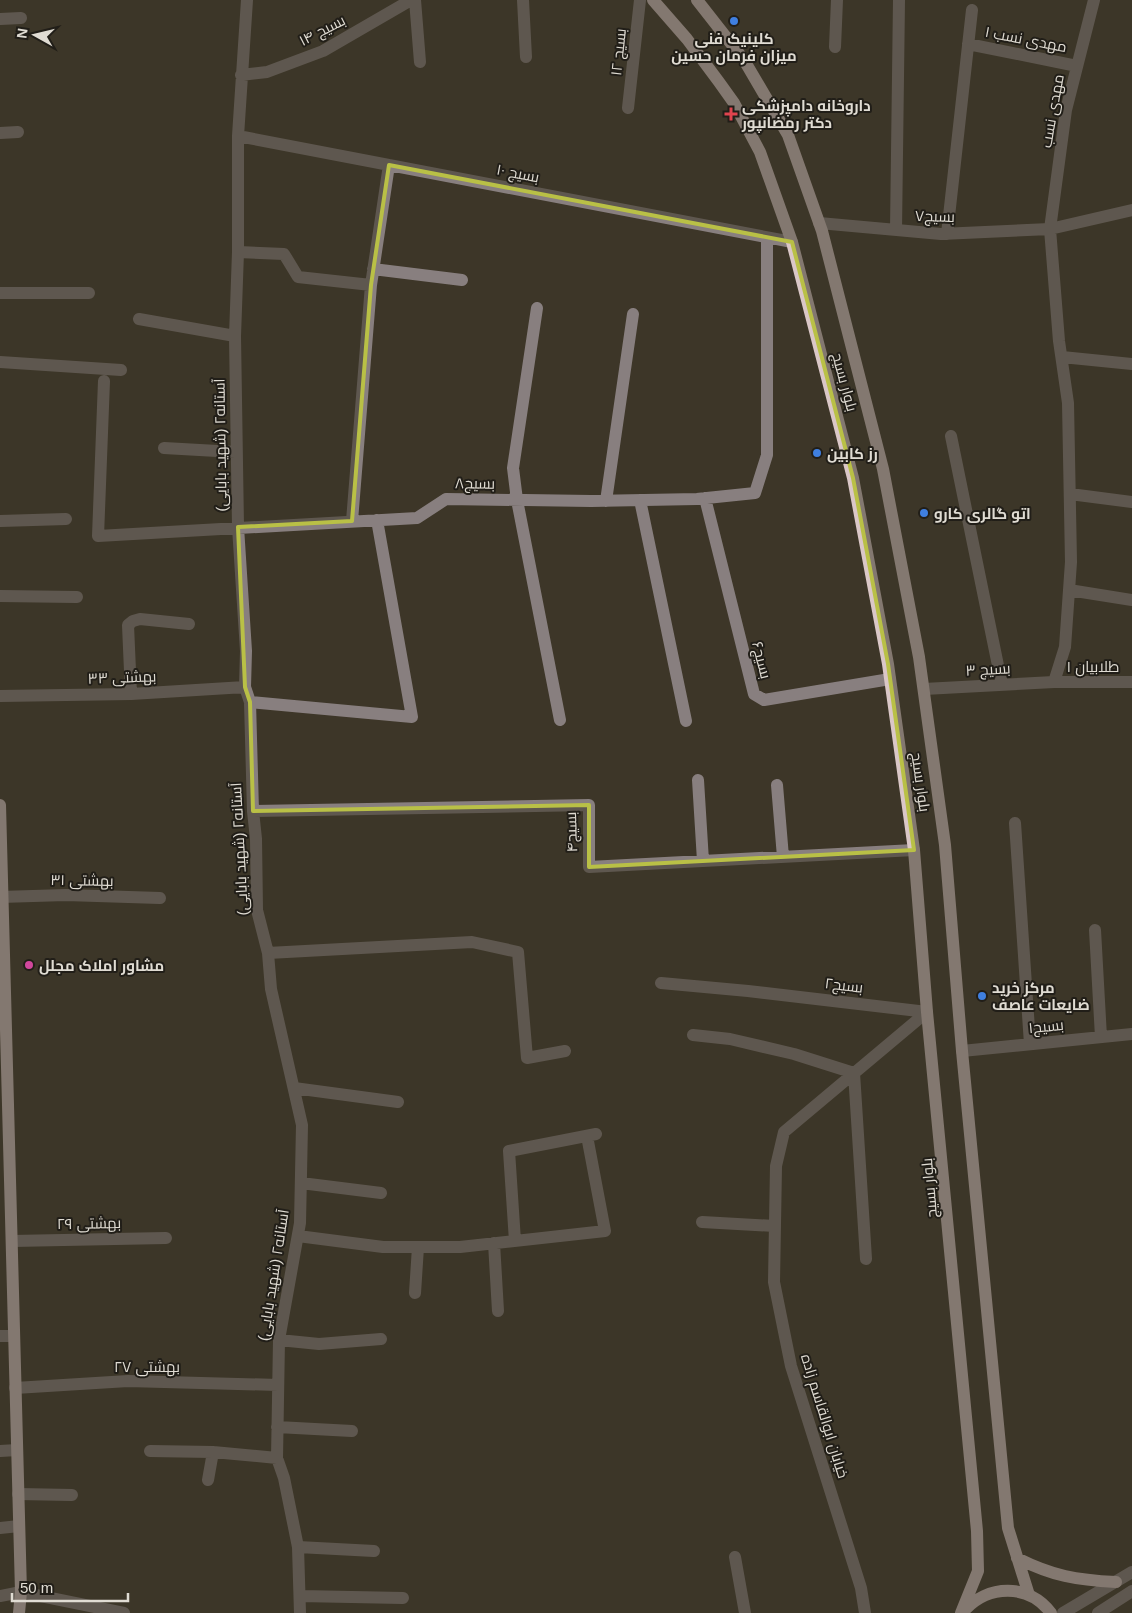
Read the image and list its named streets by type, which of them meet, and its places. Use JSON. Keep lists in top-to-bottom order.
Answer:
{
  "streets": {
    "main road": ["بلوار بسیج"],
    "street": [
      "بسیج ۱۴",
      "مهدی نسب ۱",
      "بسیج ۱۲",
      "مهدی نسب",
      "بسیج ۱۰",
      "بسیج۷",
      "آستانه۲ (شهید بابایی)",
      "بسیج۸",
      "بسیج۶",
      "طلابیان ۱",
      "بسیج ۳",
      "بهشتی ۳۳",
      "بسیج۴",
      "بهشتی ۳۱",
      "بسیج۲",
      "بسیج۱",
      "بهشتی ۲۹",
      "بهشتی ۲۷",
      "خیابان ابوالقاسم زاده"
    ]
  },
  "crossings": [
    ["بسیج ۱۴", "آستانه۲ (شهید بابایی)"],
    ["مهدی نسب ۱", "مهدی نسب"],
    ["مهدی نسب", "بسیج۷"],
    ["مهدی نسب", "طلابیان ۱"],
    ["مهدی نسب", "بسیج ۳"],
    ["بسیج ۱۰", "بلوار بسیج"],
    ["بسیج ۱۰", "آستانه۲ (شهید بابایی)"],
    ["بسیج ۱۰", "بسیج۸"],
    ["بسیج۷", "بلوار بسیج"],
    ["بلوار بسیج", "بسیج۶"],
    ["بلوار بسیج", "بسیج ۳"],
    ["بلوار بسیج", "بسیج۴"],
    ["بلوار بسیج", "بسیج۲"],
    ["بلوار بسیج", "بسیج۱"],
    ["آستانه۲ (شهید بابایی)", "بسیج۸"],
    ["آستانه۲ (شهید بابایی)", "بهشتی ۳۳"],
    ["آستانه۲ (شهید بابایی)", "بسیج۴"],
    ["آستانه۲ (شهید بابایی)", "بهشتی ۲۷"],
    ["بسیج۸", "بسیج۶"],
    ["طلابیان ۱", "بسیج ۳"]
  ],
  "places": {
    "other": [
      "کلینیک فنی میزان فرمان حسین",
      "رز کابین",
      "اتو گالری کارو",
      "مشاور املاک مجلل",
      "مرکز خرید ضایعات عاصف"
    ],
    "health": ["داروخانه دامپزشکی دکتر رمضانپور"]
  },
  "scale_bar": "50 m",
  "north": "left"
}
